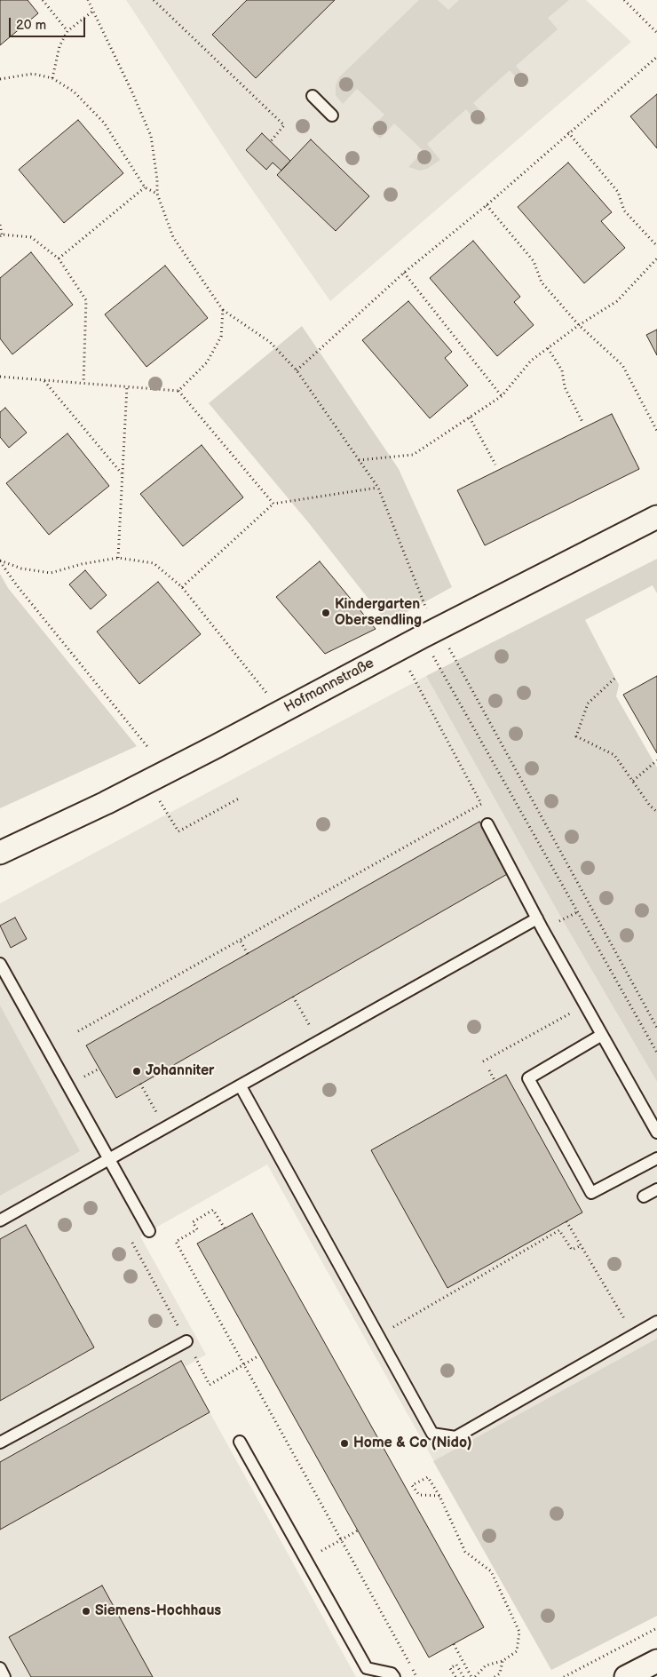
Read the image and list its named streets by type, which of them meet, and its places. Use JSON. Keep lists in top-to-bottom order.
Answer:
{
  "streets": {
    "street": ["Hofmannstraße"]
  },
  "places": [
    "Kindergarten Obersendling",
    "Johanniter",
    "Home & Co (Nido)",
    "Siemens-Hochhaus"
  ],
  "scale_bar": "20 m"
}
